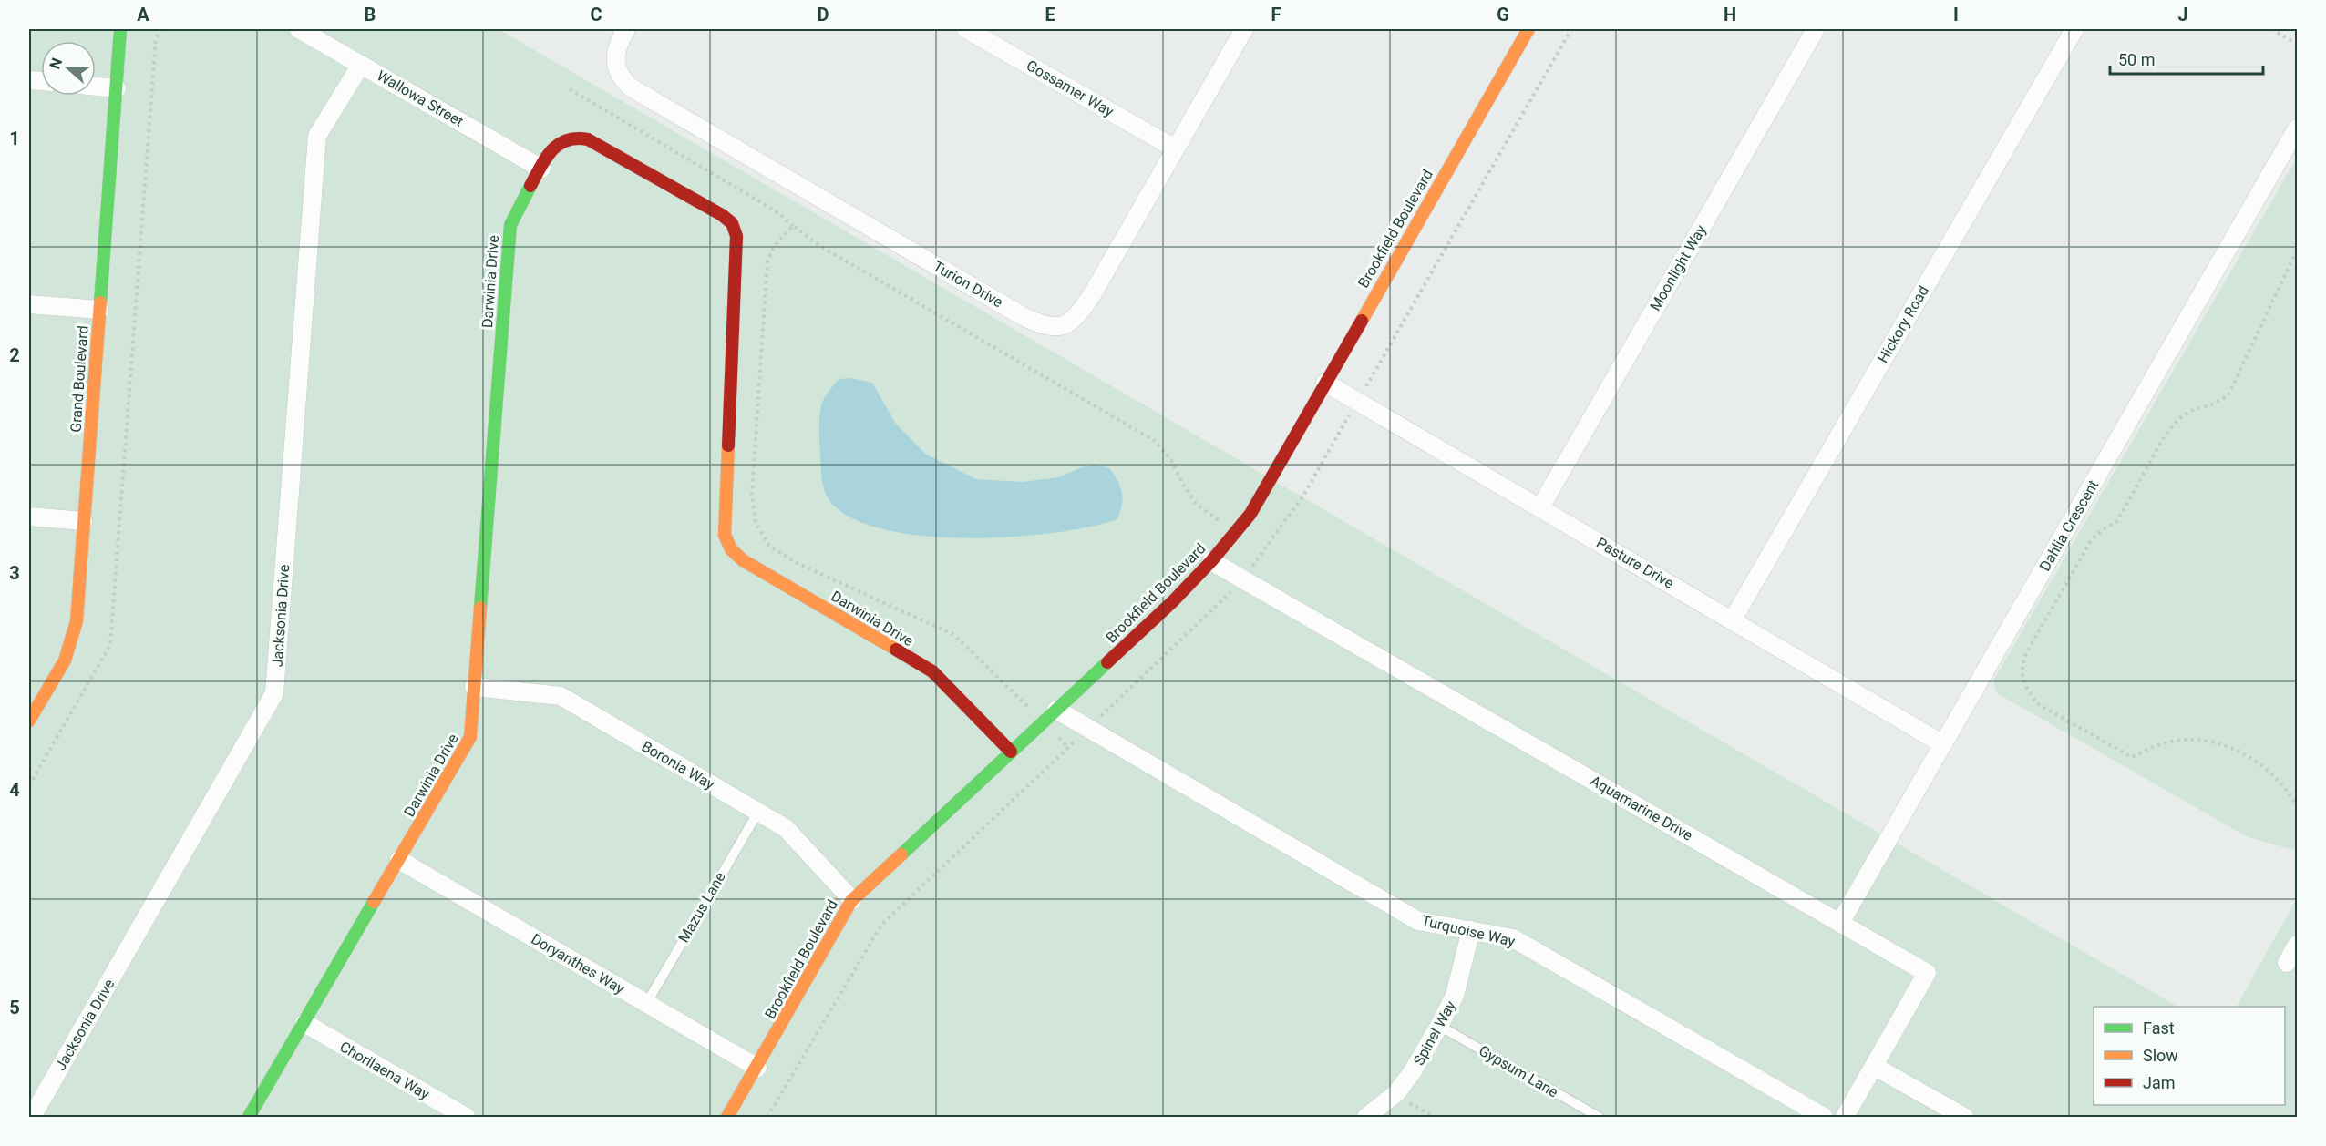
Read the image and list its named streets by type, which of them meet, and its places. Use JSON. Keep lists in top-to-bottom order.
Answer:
{
  "streets": {
    "street": [
      "Gossamer Way",
      "Wallowa Street",
      "Brookfield Boulevard",
      "Moonlight Way",
      "Darwinia Drive",
      "Turion Drive",
      "Hickory Road",
      "Grand Boulevard",
      "Dahlia Crescent",
      "Pasture Drive",
      "Jacksonia Drive",
      "Boronia Way",
      "Aquamarine Drive",
      "Turquoise Way",
      "Doryanthes Way",
      "Spinel Way",
      "Chorilaena Way"
    ],
    "lane": ["Mazus Lane", "Gypsum Lane"]
  },
  "crossings": [
    ["Gossamer Way", "Turion Drive"],
    ["Wallowa Street", "Darwinia Drive"],
    ["Wallowa Street", "Jacksonia Drive"],
    ["Brookfield Boulevard", "Darwinia Drive"],
    ["Brookfield Boulevard", "Pasture Drive"],
    ["Brookfield Boulevard", "Boronia Way"],
    ["Brookfield Boulevard", "Aquamarine Drive"],
    ["Brookfield Boulevard", "Turquoise Way"],
    ["Brookfield Boulevard", "Doryanthes Way"],
    ["Moonlight Way", "Pasture Drive"],
    ["Darwinia Drive", "Boronia Way"],
    ["Darwinia Drive", "Doryanthes Way"],
    ["Darwinia Drive", "Chorilaena Way"],
    ["Hickory Road", "Pasture Drive"],
    ["Dahlia Crescent", "Pasture Drive"],
    ["Dahlia Crescent", "Aquamarine Drive"],
    ["Boronia Way", "Mazus Lane"],
    ["Mazus Lane", "Doryanthes Way"],
    ["Turquoise Way", "Spinel Way"],
    ["Spinel Way", "Gypsum Lane"]
  ],
  "legend": ["Fast", "Slow", "Jam"],
  "scale_bar": "50 m",
  "north": "left",
  "grid": {
    "columns": [
      "A",
      "B",
      "C",
      "D",
      "E",
      "F",
      "G",
      "H",
      "I",
      "J"
    ],
    "rows": [
      "1",
      "2",
      "3",
      "4",
      "5"
    ]
  }
}
